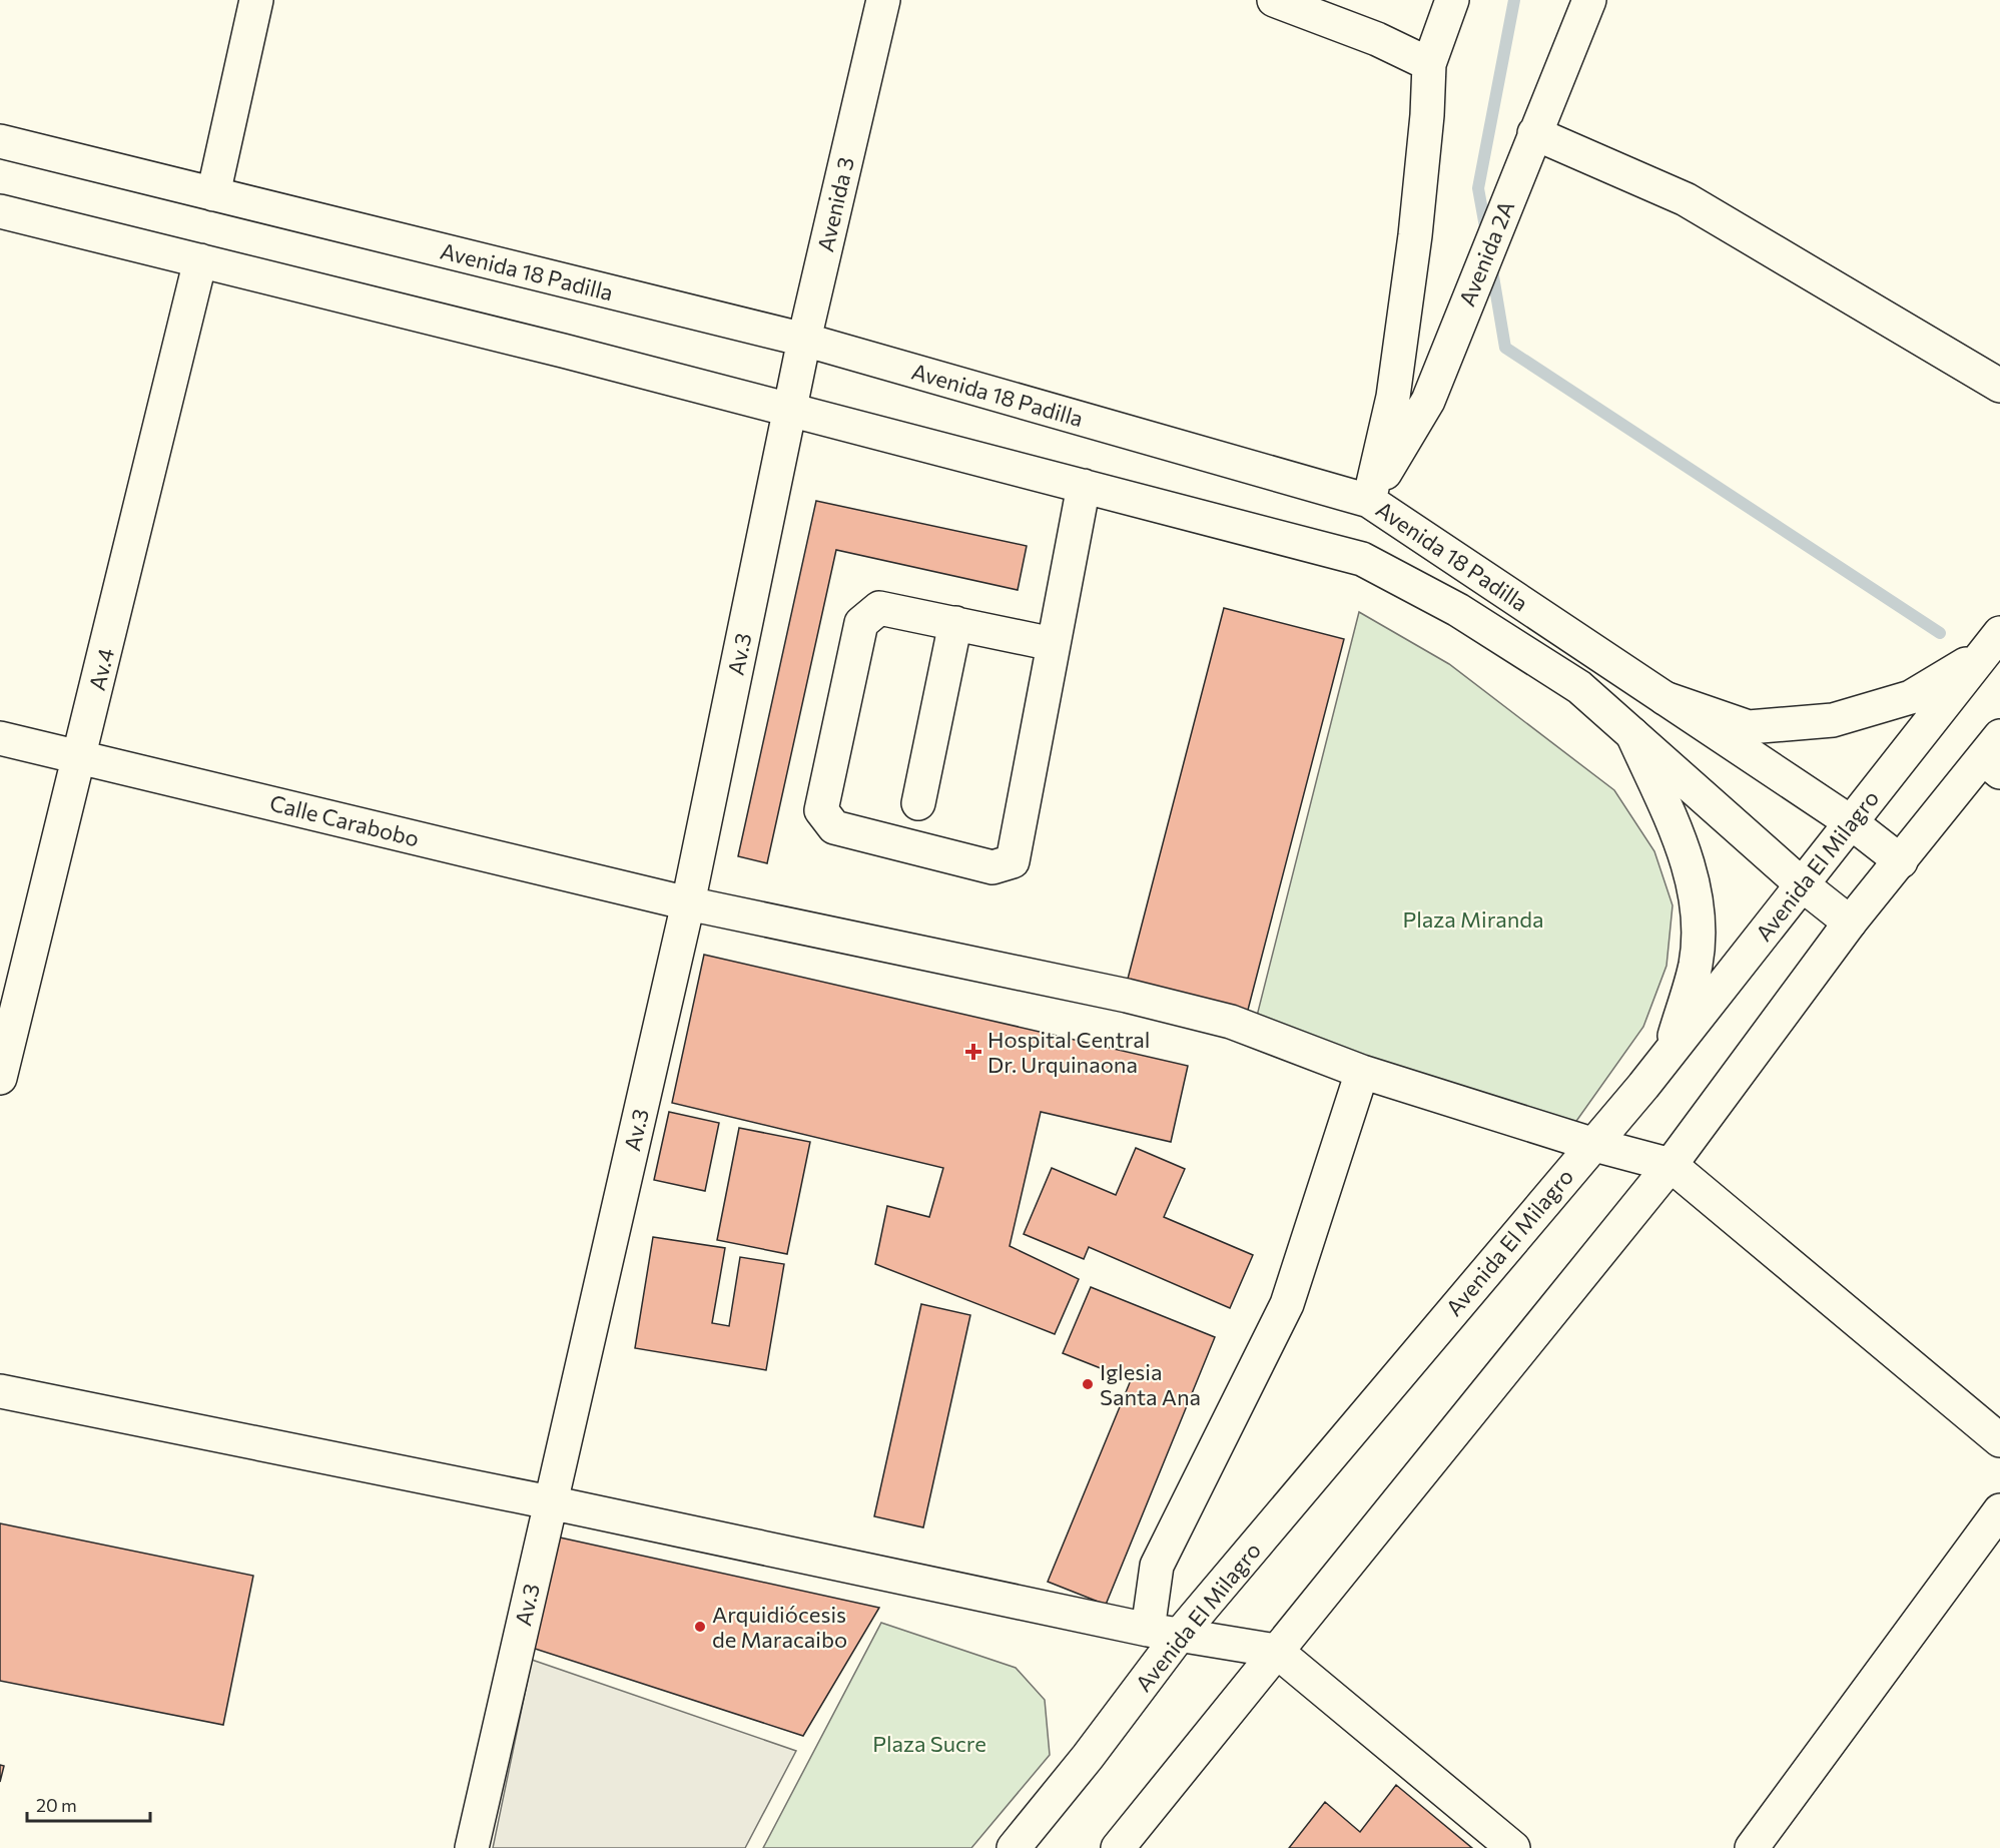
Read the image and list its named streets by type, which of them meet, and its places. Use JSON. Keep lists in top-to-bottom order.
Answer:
{
  "streets": {
    "street": [
      "Avenida 3",
      "Avenida 2A",
      "Avenida 18 Padilla",
      "Av.3",
      "Av.4",
      "Calle Carabobo",
      "Avenida El Milagro"
    ]
  },
  "crossings": [
    ["Avenida 3", "Avenida 18 Padilla"],
    ["Avenida 3", "Av.3"],
    ["Avenida 2A", "Avenida 18 Padilla"],
    ["Avenida 18 Padilla", "Av.3"],
    ["Avenida 18 Padilla", "Av.4"],
    ["Avenida 18 Padilla", "Avenida El Milagro"],
    ["Av.3", "Calle Carabobo"],
    ["Av.4", "Calle Carabobo"],
    ["Calle Carabobo", "Avenida El Milagro"]
  ],
  "parks": ["Plaza Miranda", "Plaza Sucre"],
  "places": {
    "health": ["Hospital Central Dr. Urquinaona"],
    "other": ["Iglesia Santa Ana", "Arquidiócesis de Maracaibo"]
  },
  "scale_bar": "20 m"
}
